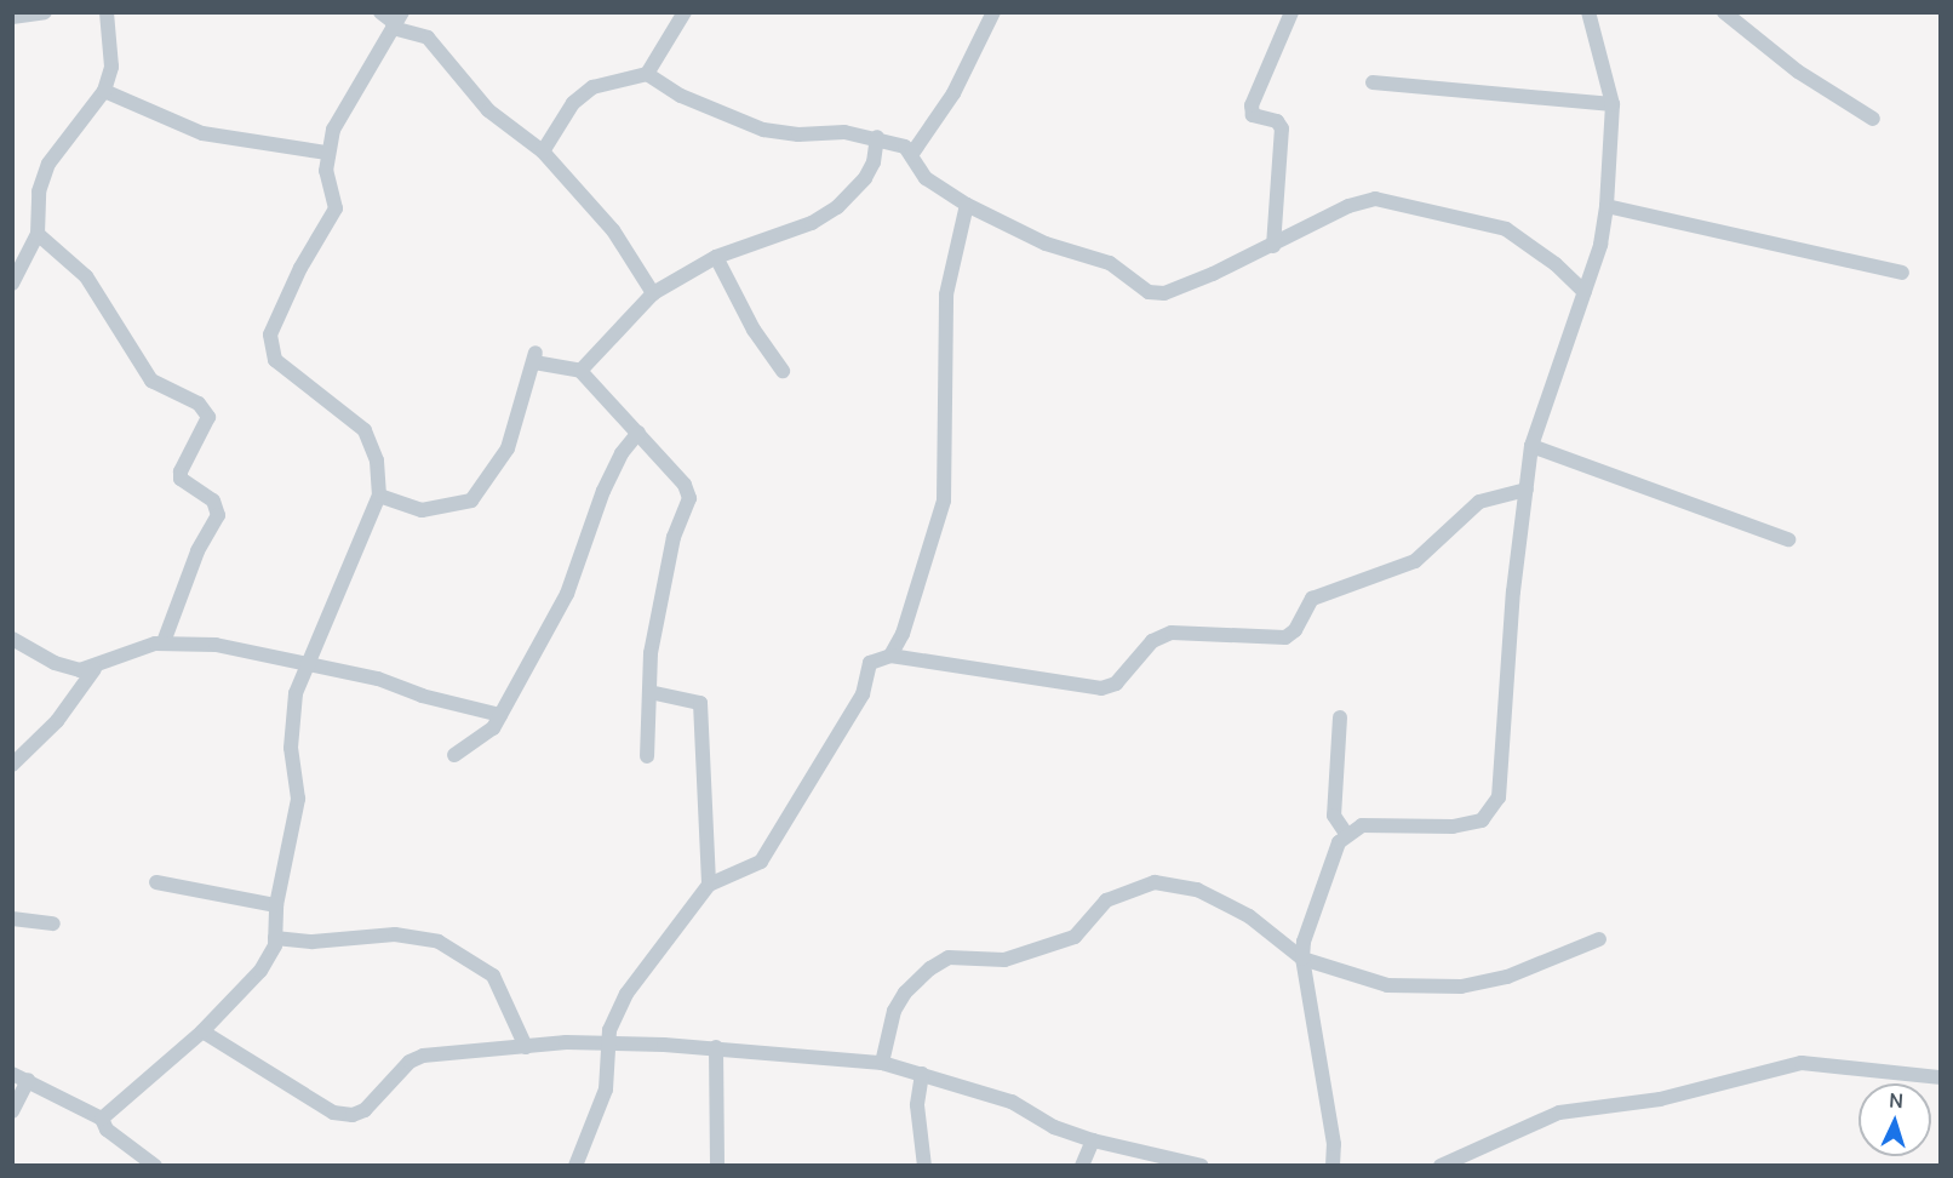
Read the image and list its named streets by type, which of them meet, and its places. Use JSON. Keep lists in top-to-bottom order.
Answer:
{
  "north": "top"
}
